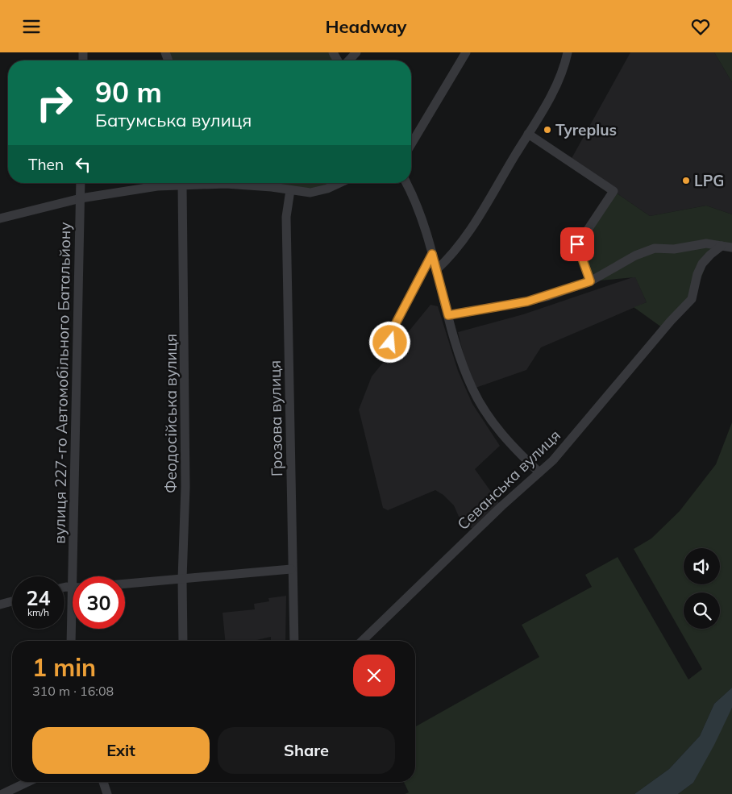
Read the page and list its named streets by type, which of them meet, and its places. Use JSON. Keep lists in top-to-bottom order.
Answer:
{
  "streets": {
    "street": [
      "вулиця 227-го Автомобільного Батальйону",
      "Феодосійська вулиця",
      "Грозова вулиця",
      "Севанська вулиця"
    ]
  },
  "places": ["Tyreplus", "LPG"],
  "page": {
    "header": "Headway",
    "turn": ["90 m", "Батумська вулиця"],
    "then": "Then",
    "speed": "24 km/h",
    "limit": "30",
    "heading": ["1 min", "310 m · 16:08"],
    "buttons": ["Exit", "Share"]
  }
}
